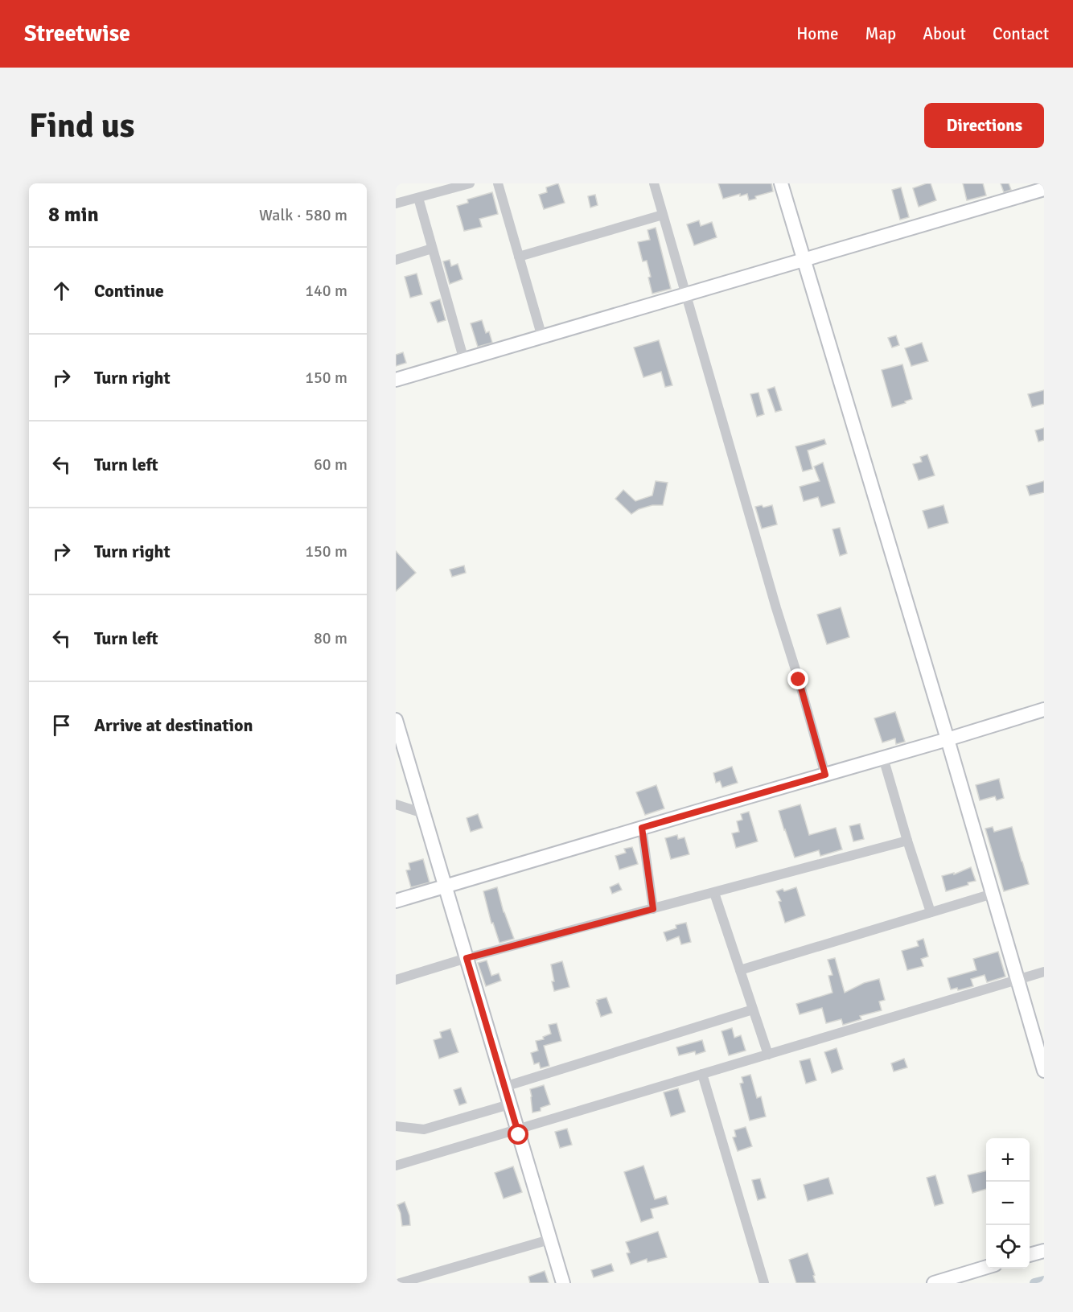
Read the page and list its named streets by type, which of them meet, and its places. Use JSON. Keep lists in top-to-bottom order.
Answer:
{
  "page": {
    "header": "Streetwise",
    "nav": [
      "Home",
      "Map",
      "About",
      "Contact"
    ],
    "buttons": "Directions",
    "title": "Find us",
    "heading": ["8 min", "Walk · 580 m"],
    "list": [
      ["Continue", "140 m"],
      ["Turn right", "150 m"],
      ["Turn left", "60 m"],
      ["Turn right", "150 m"],
      ["Turn left", "80 m"],
      "Arrive at destination"
    ],
    "map_buttons": ["+", "−"]
  }
}
